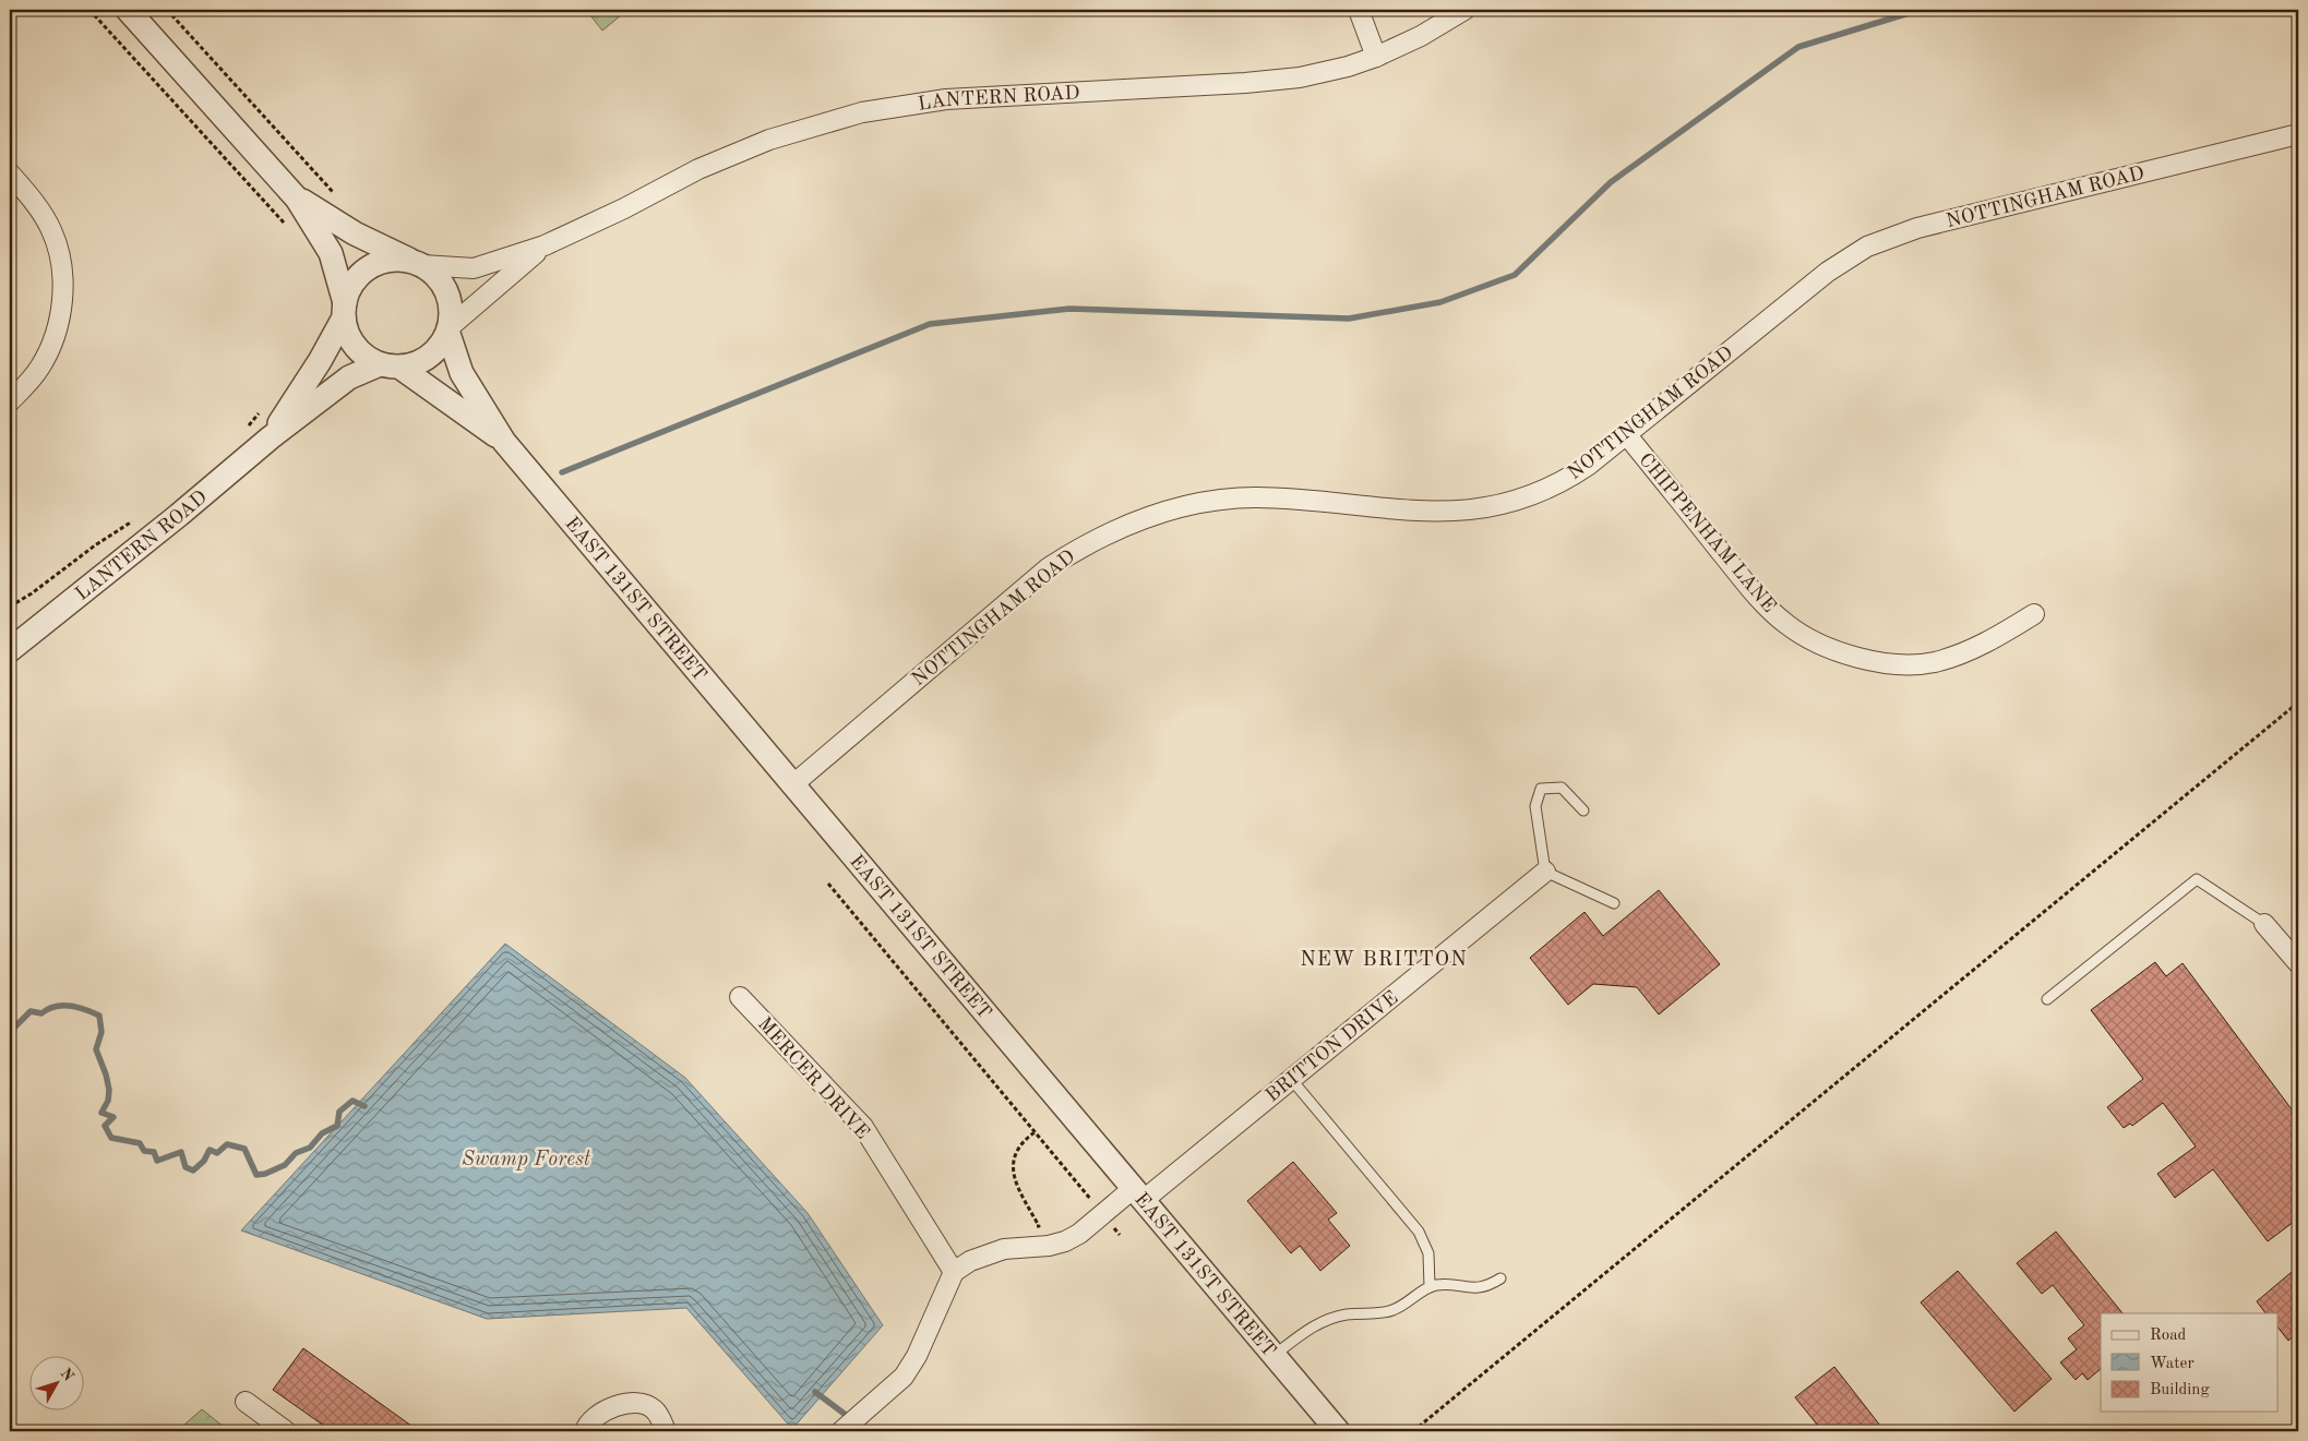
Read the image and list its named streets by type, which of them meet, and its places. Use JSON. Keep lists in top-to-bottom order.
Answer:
{
  "streets": {
    "street": [
      "LANTERN ROAD",
      "NOTTINGHAM ROAD",
      "CHIPPENHAM LANE",
      "EAST 131ST STREET",
      "BRITTON DRIVE",
      "MERCER DRIVE"
    ]
  },
  "crossings": [
    ["LANTERN ROAD", "EAST 131ST STREET"],
    ["NOTTINGHAM ROAD", "CHIPPENHAM LANE"],
    ["NOTTINGHAM ROAD", "EAST 131ST STREET"],
    ["EAST 131ST STREET", "BRITTON DRIVE"],
    ["BRITTON DRIVE", "MERCER DRIVE"]
  ],
  "districts": ["NEW BRITTON"],
  "water": ["Swamp Forest"],
  "legend": ["Road", "Water", "Building"],
  "north": "top right"
}
